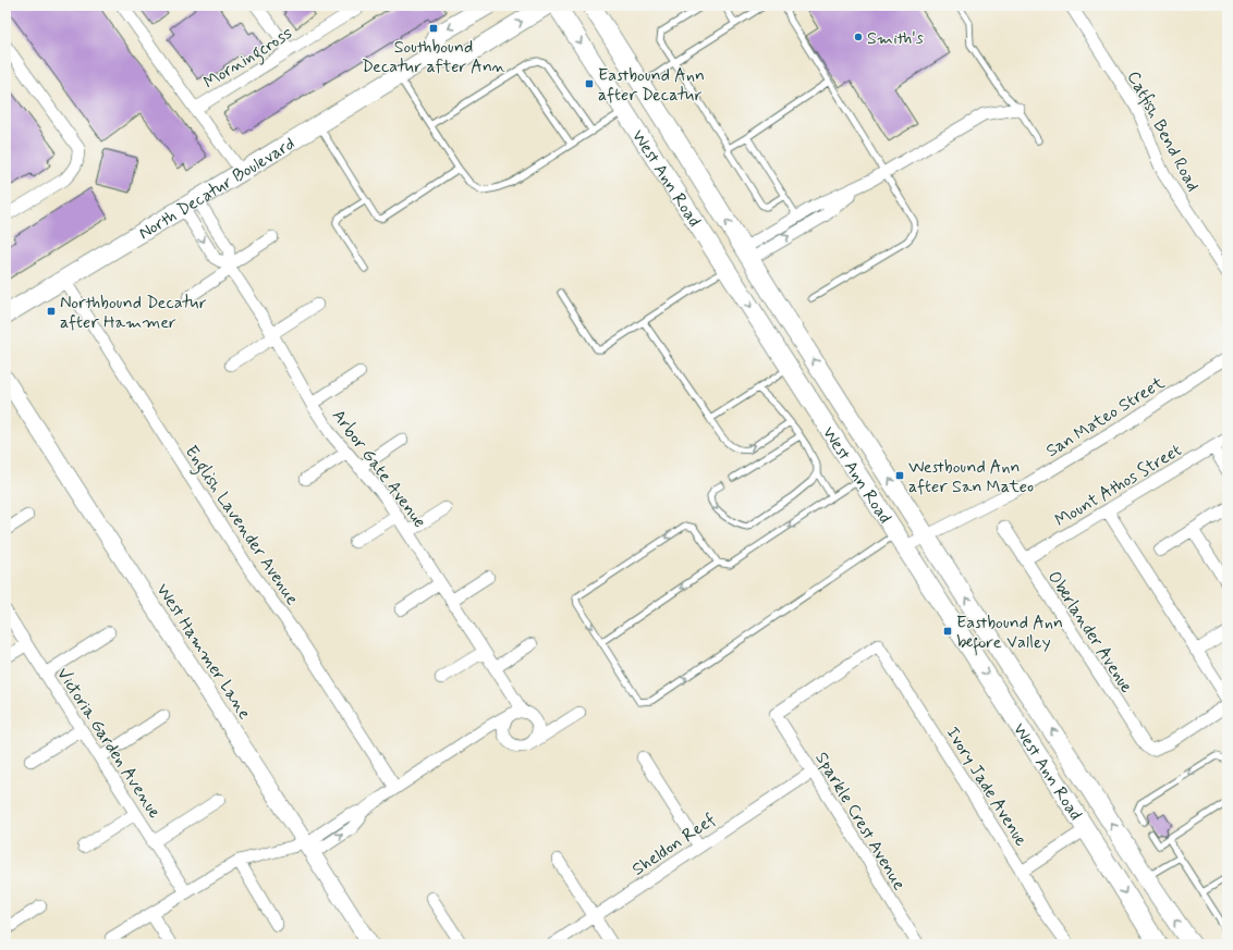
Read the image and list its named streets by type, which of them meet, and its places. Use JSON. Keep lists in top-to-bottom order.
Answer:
{
  "streets": {
    "main road": ["West Ann Road", "North Decatur Boulevard"],
    "street": [
      "Morningcross",
      "Catfish Bend Road",
      "San Mateo Street",
      "Arbor Gate Avenue",
      "Mount Athos Street",
      "English Lavender Avenue",
      "Oberlander Avenue",
      "West Hammer Lane",
      "Victoria Garden Avenue",
      "Ivory Jade Avenue",
      "Sparkle Crest Avenue",
      "Sheldon Reef"
    ]
  },
  "crossings": [
    ["West Ann Road", "San Mateo Street"],
    ["North Decatur Boulevard", "Arbor Gate Avenue"],
    ["North Decatur Boulevard", "English Lavender Avenue"],
    ["Mount Athos Street", "Oberlander Avenue"],
    ["Ivory Jade Avenue", "Sparkle Crest Avenue"],
    ["Sparkle Crest Avenue", "Sheldon Reef"]
  ],
  "places": {
    "transit": [
      "Southbound Decatur after Ann",
      "Eastbound Ann after Decatur",
      "Northbound Decatur after Hammer",
      "Westbound Ann after San Mateo",
      "Eastbound Ann before Valley"
    ],
    "other": ["Smith's"]
  }
}
